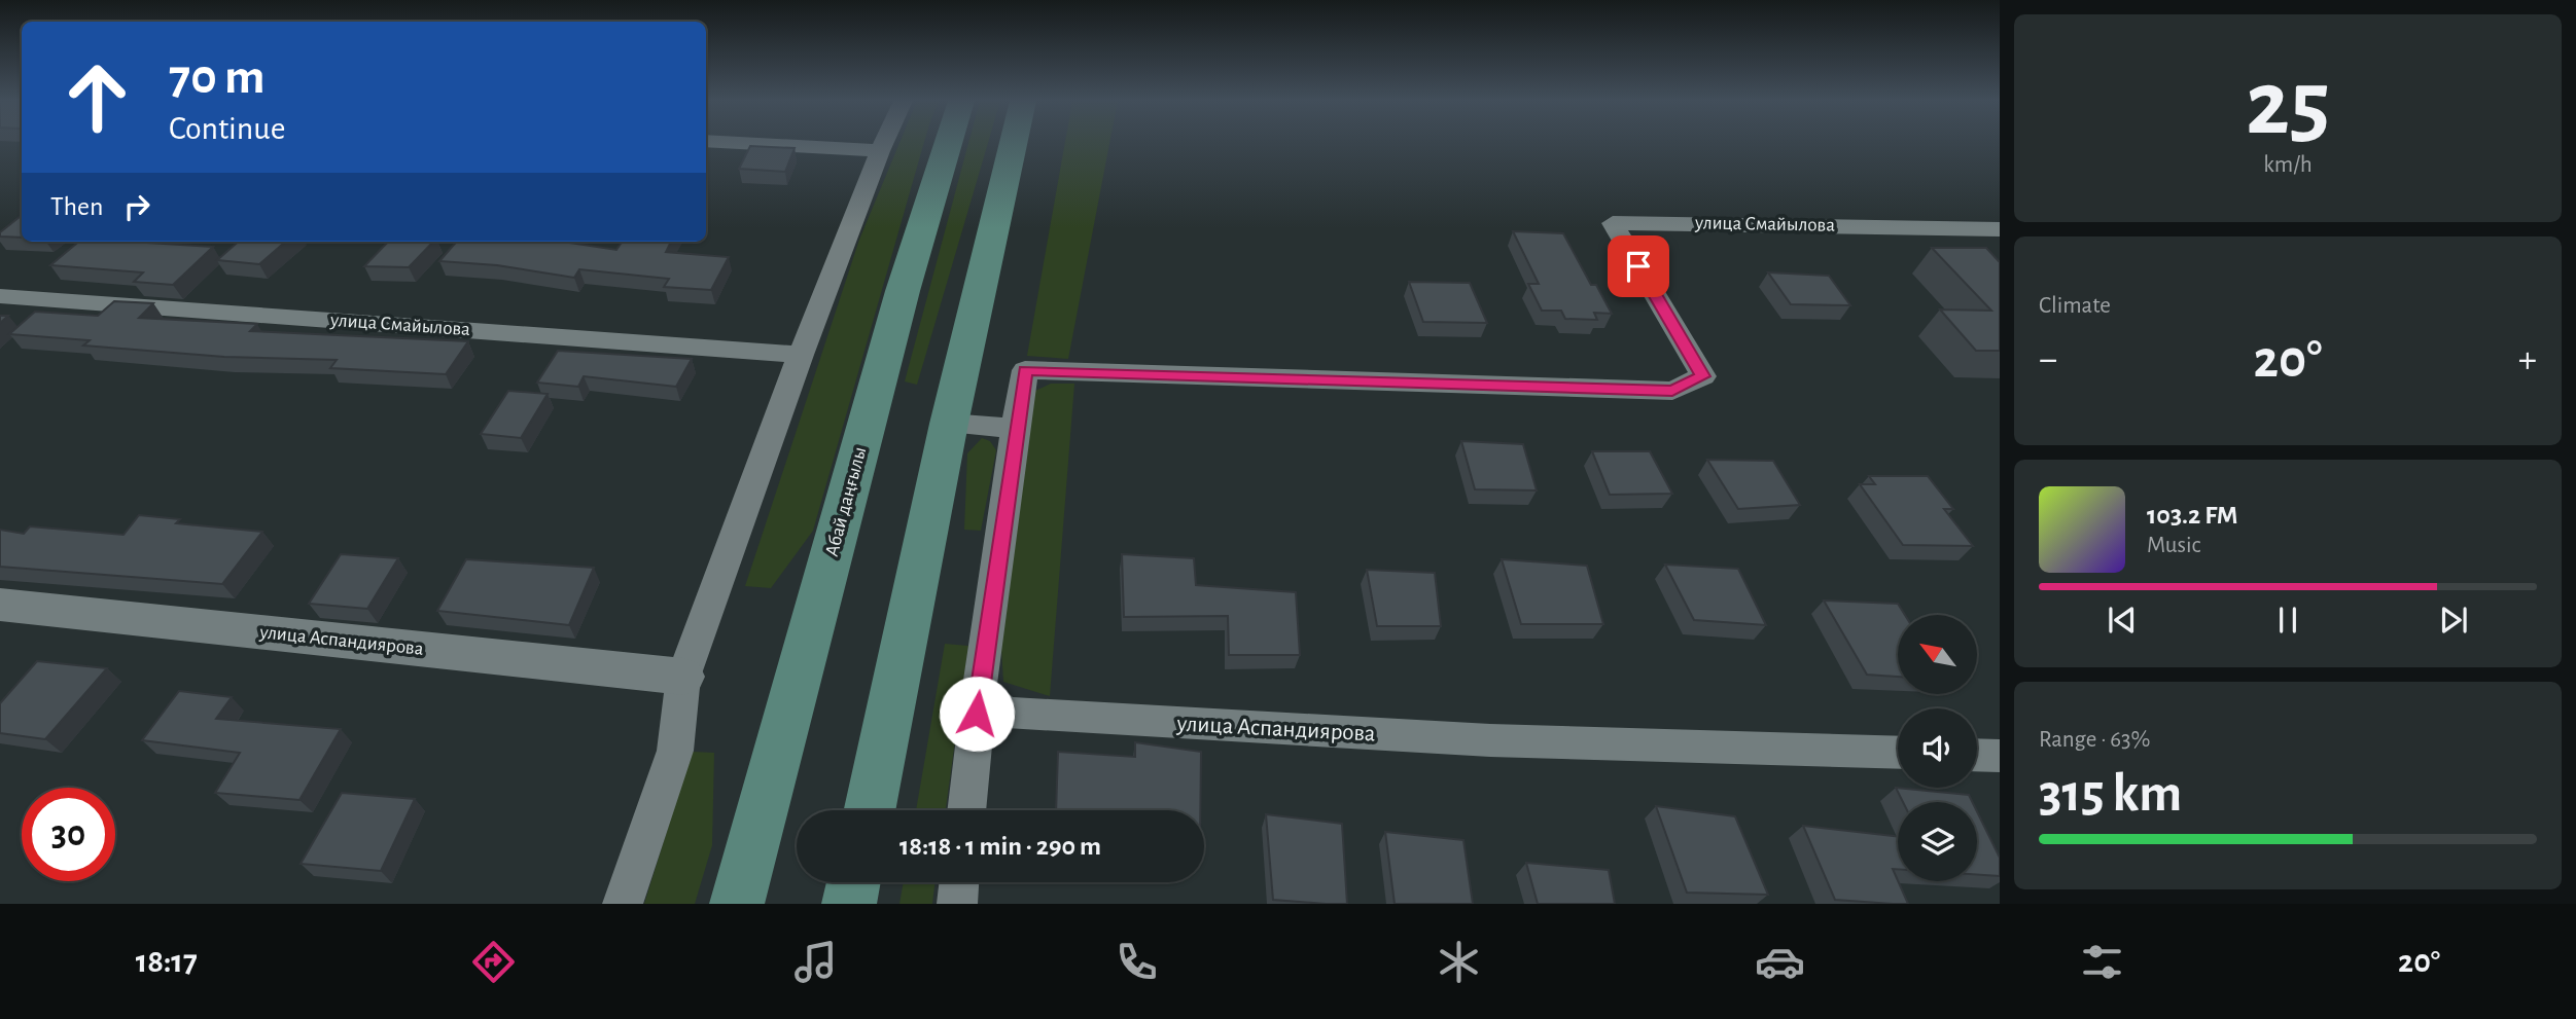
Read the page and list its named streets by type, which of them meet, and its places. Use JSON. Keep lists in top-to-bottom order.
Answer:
{
  "streets": {
    "main road": ["Абай даңғылы"],
    "street": ["улица Смайылова", "улица Аспандиярова"]
  },
  "north": "top left",
  "page": {
    "tile": [
      ["25", "km/h"],
      "Climate",
      ["Range · 63%", "315 km"]
    ],
    "turn": ["70 m", "Continue"],
    "then": "Then",
    "heat": ["−", "20°", "+"],
    "song": ["103.2 FM", "Music"],
    "limit": "30",
    "trip": "18:18 · 1 min · 290 m",
    "tabs": ["18:17", "20°"]
  }
}
